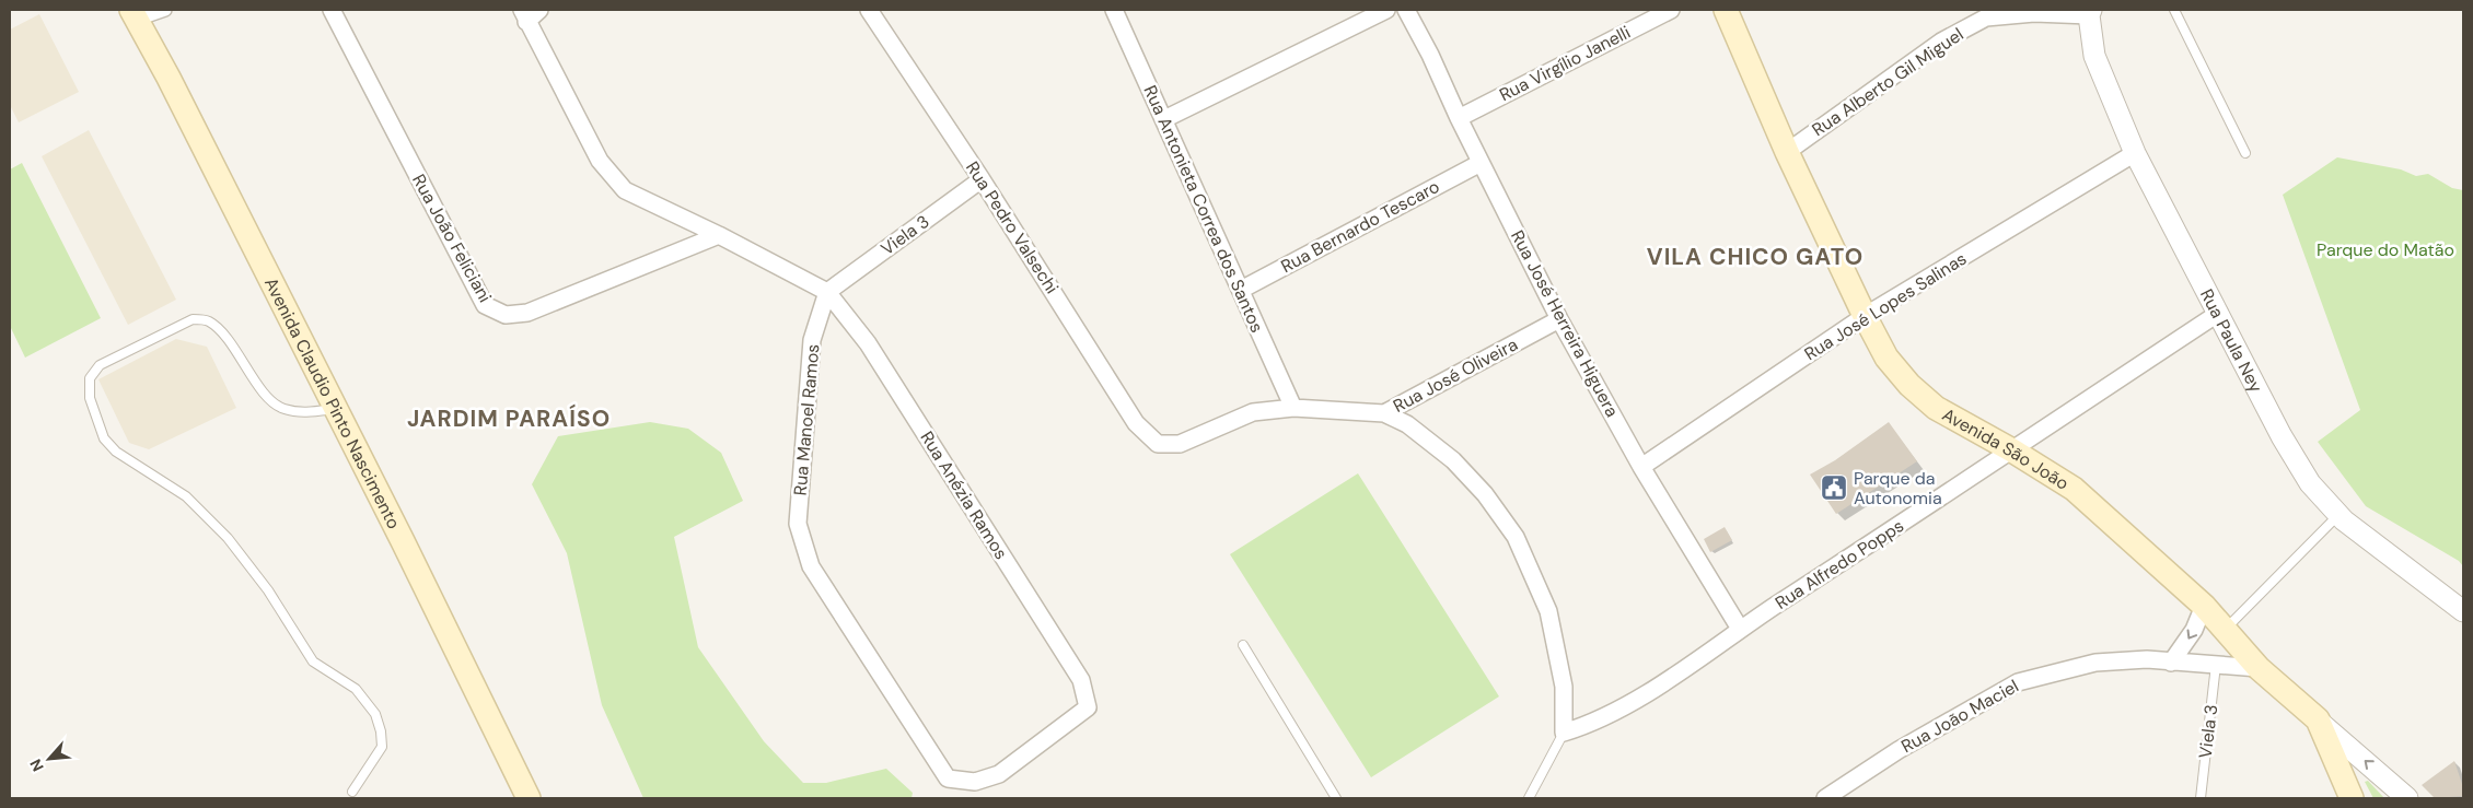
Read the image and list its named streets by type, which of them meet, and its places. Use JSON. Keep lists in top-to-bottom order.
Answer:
{
  "streets": {
    "main road": ["Avenida Claudio Pinto Nascimento", "Avenida São João"],
    "street": [
      "Rua Virgílio Janelli",
      "Rua Alberto Gil Miguel",
      "Rua Antonieta Correa dos Santos",
      "Rua Bernardo Tescaro",
      "Rua Pedro Valsechi",
      "Viela 3",
      "Rua João Feliciani",
      "Rua José Lopes Salinas",
      "Rua José Herreira Higuera",
      "Rua Paula Ney",
      "Rua José Oliveira",
      "Rua Manoel Ramos",
      "Rua Anézia Ramos",
      "Rua Alfredo Popps",
      "Rua João Maciel"
    ]
  },
  "crossings": [
    ["Rua Virgílio Janelli", "Rua José Herreira Higuera"],
    ["Rua Alberto Gil Miguel", "Rua Paula Ney"],
    ["Rua Alberto Gil Miguel", "Avenida São João"],
    ["Rua Antonieta Correa dos Santos", "Rua Bernardo Tescaro"],
    ["Rua Antonieta Correa dos Santos", "Rua José Oliveira"],
    ["Rua Bernardo Tescaro", "Rua José Herreira Higuera"],
    ["Rua Pedro Valsechi", "Viela 3"],
    ["Rua Pedro Valsechi", "Rua José Oliveira"],
    ["Viela 3", "Rua Manoel Ramos"],
    ["Viela 3", "Rua Anézia Ramos"],
    ["Viela 3", "Rua João Maciel"],
    ["Rua José Lopes Salinas", "Rua José Herreira Higuera"],
    ["Rua José Lopes Salinas", "Rua Paula Ney"],
    ["Rua José Lopes Salinas", "Avenida São João"],
    ["Rua José Herreira Higuera", "Rua José Oliveira"],
    ["Rua José Herreira Higuera", "Rua Alfredo Popps"],
    ["Rua Paula Ney", "Rua Alfredo Popps"],
    ["Rua Manoel Ramos", "Rua Anézia Ramos"],
    ["Avenida São João", "Rua Alfredo Popps"],
    ["Avenida São João", "Rua João Maciel"]
  ],
  "districts": ["VILA CHICO GATO", "JARDIM PARAÍSO"],
  "parks": ["Parque do Matão"],
  "places": {
    "public building": ["Parque da Autonomia"]
  },
  "north": "bottom left"
}
